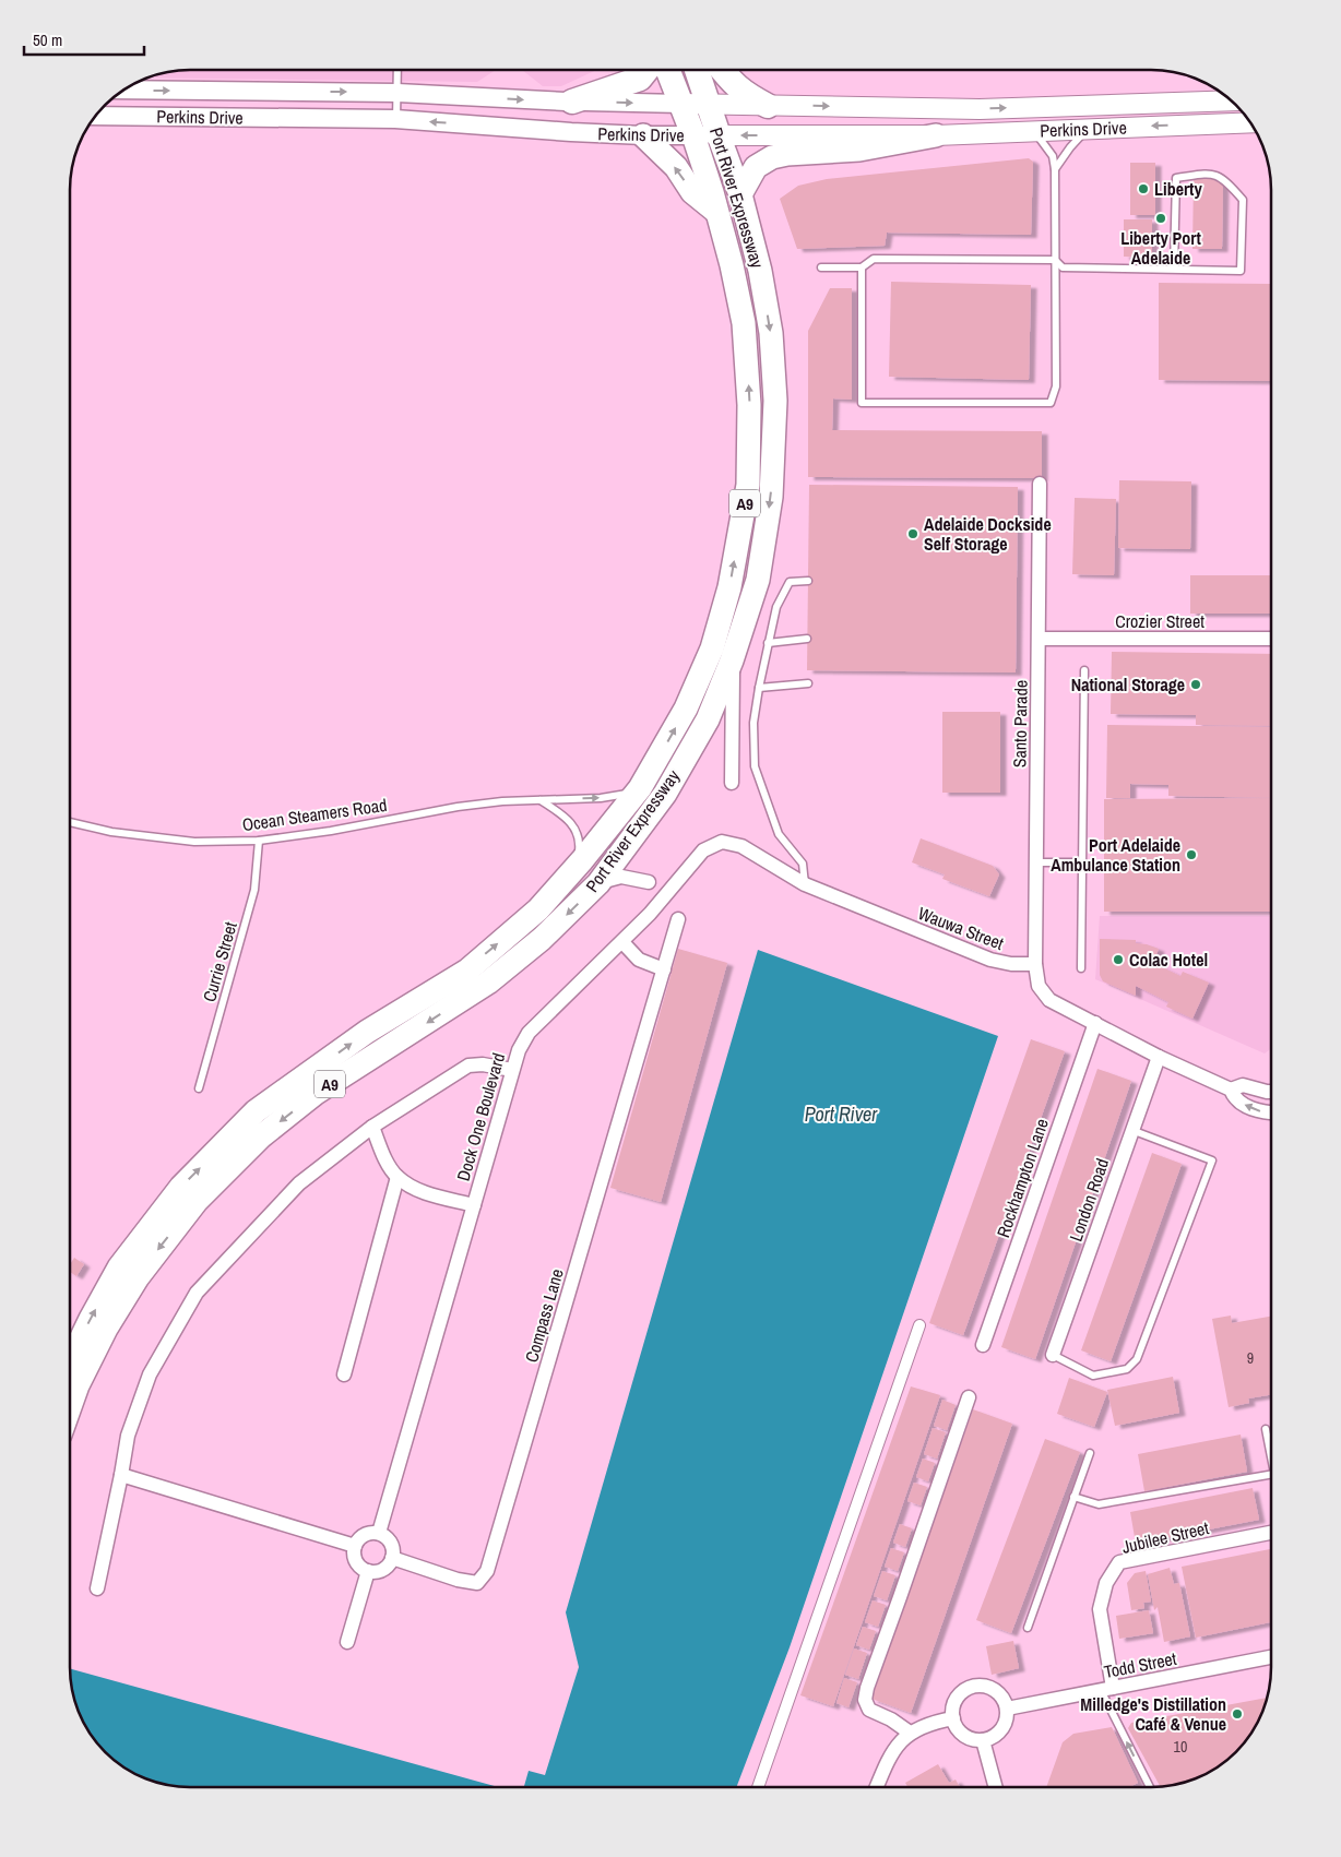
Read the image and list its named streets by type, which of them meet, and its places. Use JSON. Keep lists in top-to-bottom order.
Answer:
{
  "streets": {
    "highway": ["Port River Expressway", "A9"],
    "main road": ["Perkins Drive"],
    "street": [
      "Crozier Street",
      "Santo Parade",
      "Wauwa Street",
      "Dock One Boulevard",
      "Rockhampton Lane",
      "London Road",
      "Compass Lane",
      "Jubilee Street",
      "Todd Street"
    ],
    "lane": ["Ocean Steamers Road", "Currie Street"]
  },
  "crossings": [
    ["Perkins Drive", "Port River Expressway"],
    ["Port River Expressway", "Ocean Steamers Road"],
    ["Crozier Street", "Santo Parade"],
    ["Santo Parade", "Wauwa Street"],
    ["Ocean Steamers Road", "Currie Street"],
    ["Wauwa Street", "Dock One Boulevard"],
    ["Dock One Boulevard", "Compass Lane"],
    ["Jubilee Street", "Todd Street"]
  ],
  "water": ["Port River"],
  "places": [
    "Liberty",
    "Liberty Port Adelaide",
    "Adelaide Dockside Self Storage",
    "National Storage",
    "Port Adelaide Ambulance Station",
    "Colac Hotel",
    "Milledge's Distillation Café & Venue"
  ],
  "house_numbers": ["9", "10"],
  "scale_bar": "50 m"
}
